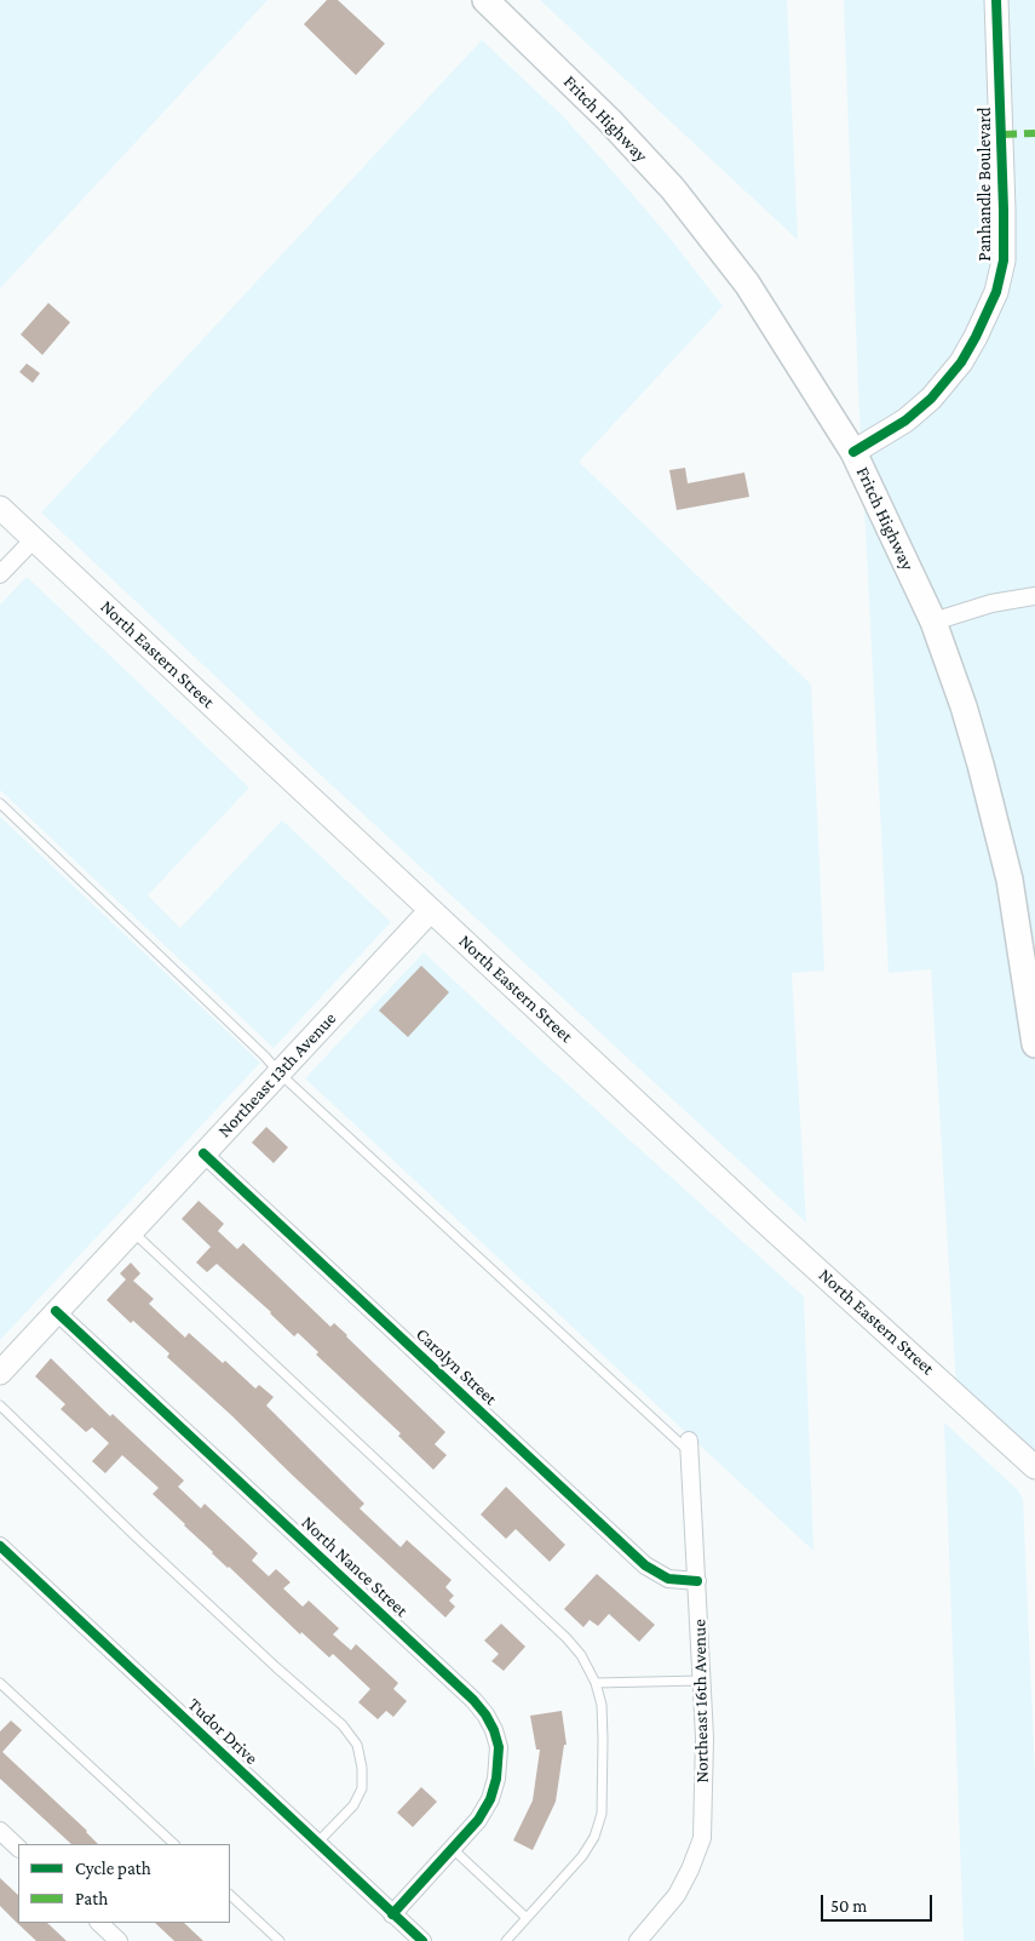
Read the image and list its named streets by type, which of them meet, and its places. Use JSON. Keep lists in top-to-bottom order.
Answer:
{
  "streets": {
    "main road": [
      "Fritch Highway",
      "Panhandle Boulevard",
      "North Eastern Street",
      "Northeast 13th Avenue"
    ],
    "street": [
      "Carolyn Street",
      "North Nance Street",
      "Northeast 16th Avenue",
      "Tudor Drive"
    ]
  },
  "crossings": [
    ["Fritch Highway", "Panhandle Boulevard"],
    ["North Eastern Street", "Northeast 13th Avenue"],
    ["Northeast 13th Avenue", "Carolyn Street"],
    ["Northeast 13th Avenue", "North Nance Street"],
    ["Carolyn Street", "Northeast 16th Avenue"],
    ["North Nance Street", "Tudor Drive"]
  ],
  "legend": ["Cycle path", "Path"],
  "scale_bar": "50 m"
}
